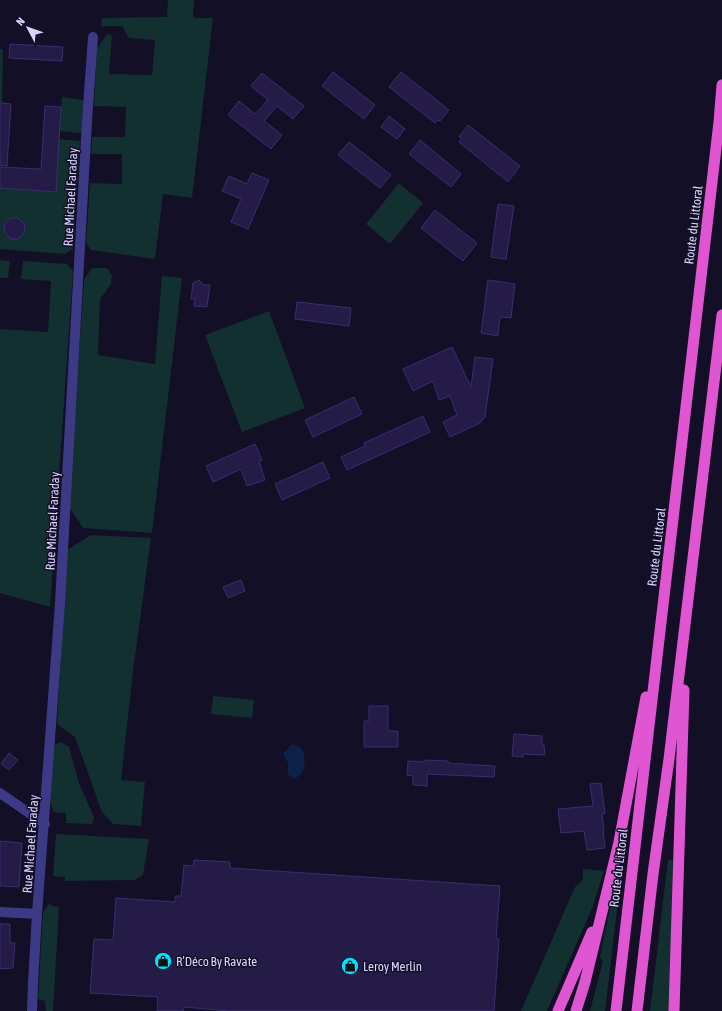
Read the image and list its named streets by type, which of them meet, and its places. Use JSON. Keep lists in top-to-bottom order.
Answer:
{
  "streets": {
    "highway": ["Route du Littoral"],
    "street": ["Rue Michael Faraday"]
  },
  "places": {
    "shop": ["R’Déco By Ravate", "Leroy Merlin"]
  },
  "north": "top left"
}
